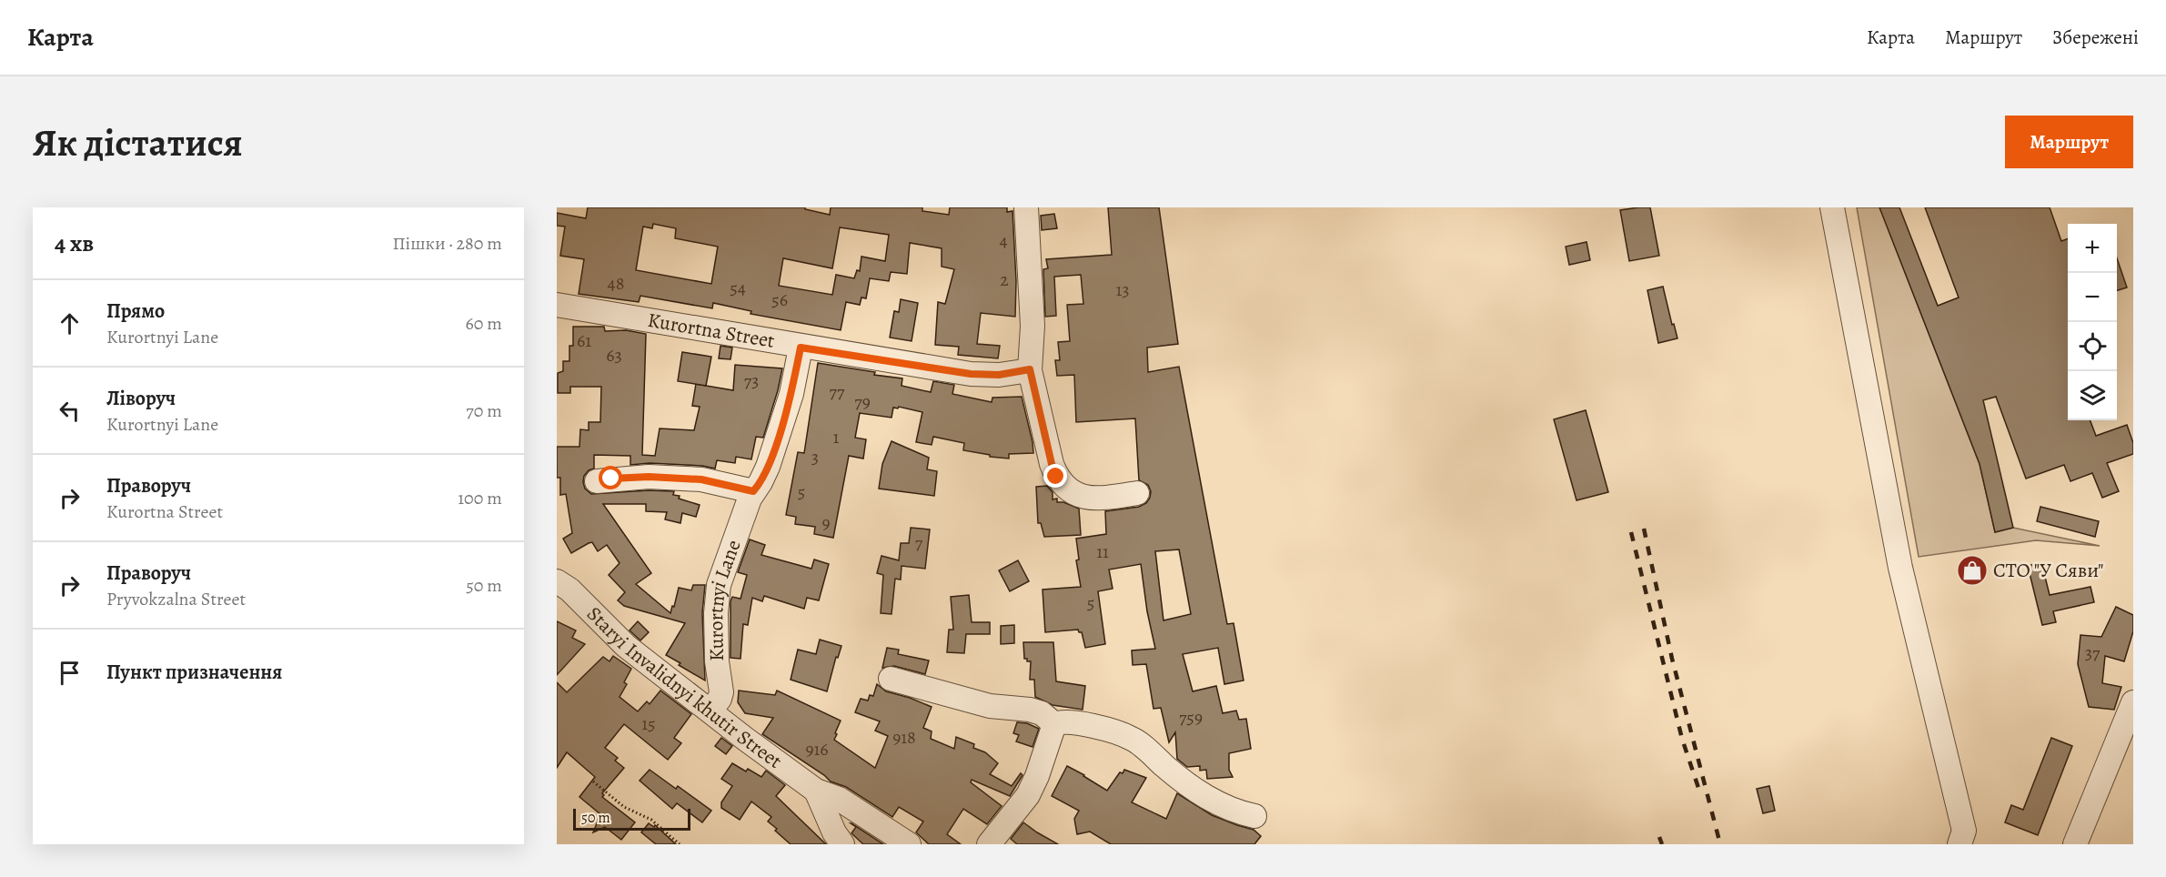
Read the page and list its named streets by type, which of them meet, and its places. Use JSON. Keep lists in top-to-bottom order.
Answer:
{
  "streets": {
    "street": ["Kurortna Street", "Kurortnyi Lane", "Staryi Invalidnyi khutir Street"]
  },
  "crossings": [
    ["Kurortna Street", "Kurortnyi Lane"],
    ["Kurortnyi Lane", "Staryi Invalidnyi khutir Street"]
  ],
  "places": {
    "shop": ["СТО \"У Сяви\""]
  },
  "house_numbers": [
    "4",
    "2",
    "48",
    "54",
    "13",
    "56",
    "61",
    "63",
    "73",
    "77",
    "79",
    "1",
    "3",
    "5",
    "9",
    "7",
    "11",
    "5",
    "37",
    "759",
    "15",
    "918",
    "916"
  ],
  "scale_bar": "50 m",
  "page": {
    "header": "Карта",
    "nav": ["Карта", "Маршрут", "Збережені"],
    "buttons": "Маршрут",
    "title": "Як дістатися",
    "heading": ["4 хв", "Пішки · 280 m"],
    "map_buttons": ["+", "−"],
    "list": [
      ["Прямо", "Kurortnyi Lane", "60 m"],
      ["Ліворуч", "Kurortnyi Lane", "70 m"],
      ["Праворуч", "Kurortna Street", "100 m"],
      ["Праворуч", "Pryvokzalna Street", "50 m"],
      "Пункт призначення"
    ],
    "scale": "50 m"
  }
}
